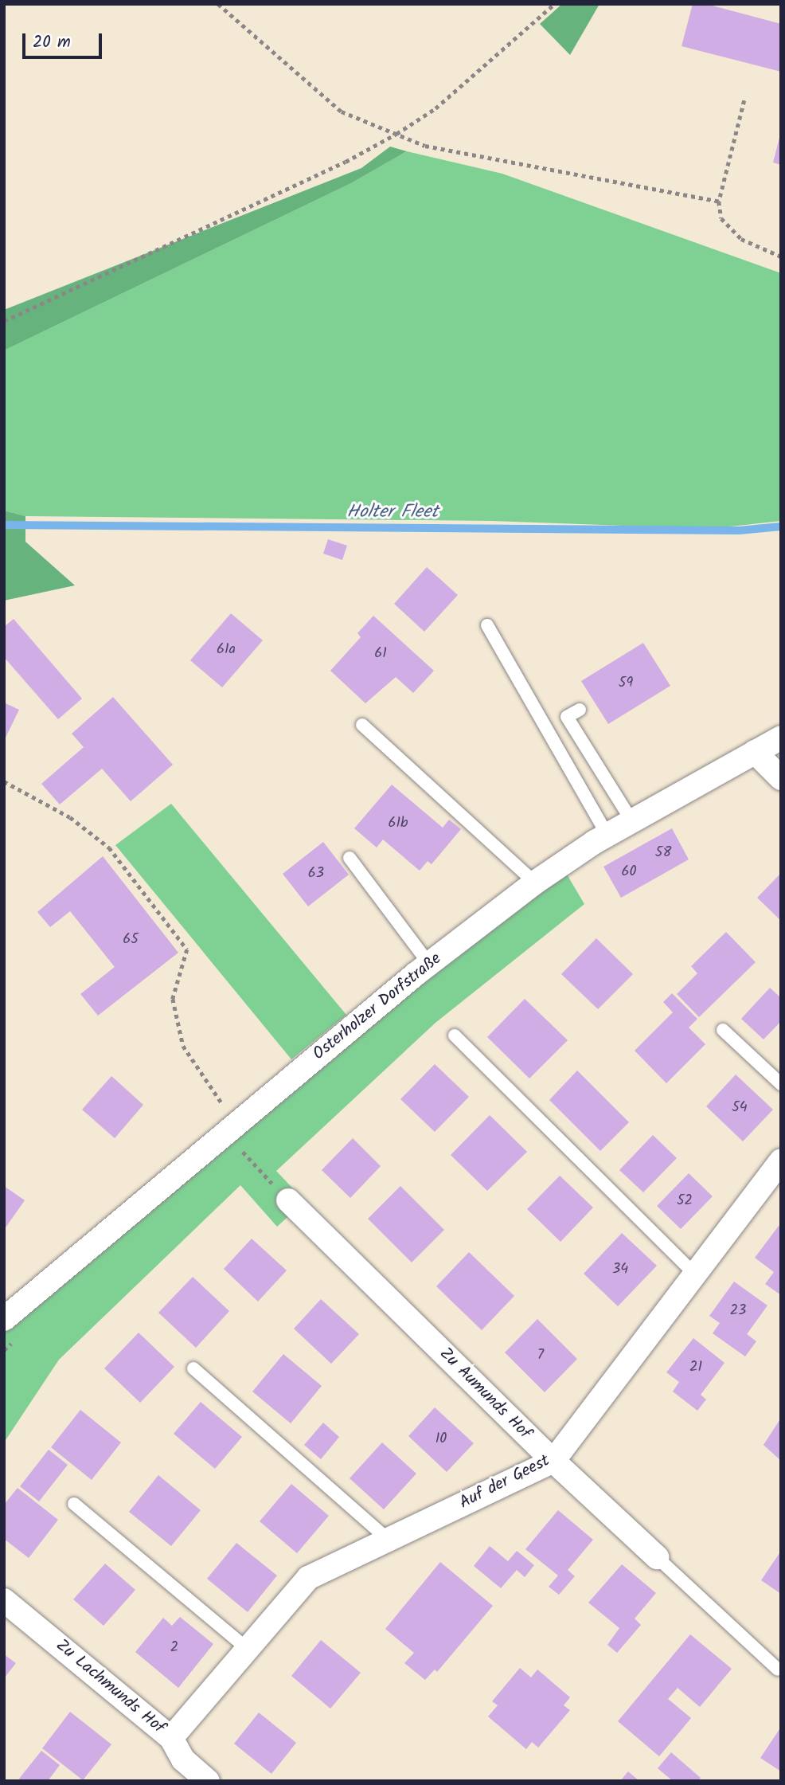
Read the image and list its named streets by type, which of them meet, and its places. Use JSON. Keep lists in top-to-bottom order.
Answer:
{
  "streets": {
    "street": [
      "Osterholzer Dorfstraße",
      "Zu Aumunds Hof",
      "Auf der Geest",
      "Zu Lachmunds Hof"
    ]
  },
  "crossings": [
    ["Zu Aumunds Hof", "Auf der Geest"],
    ["Auf der Geest", "Zu Lachmunds Hof"]
  ],
  "water": ["Holter Fleet"],
  "house_numbers": [
    "61a",
    "61",
    "59",
    "61b",
    "58",
    "60",
    "63",
    "65",
    "54",
    "52",
    "34",
    "23",
    "7",
    "21",
    "10",
    "2"
  ],
  "scale_bar": "20 m"
}
